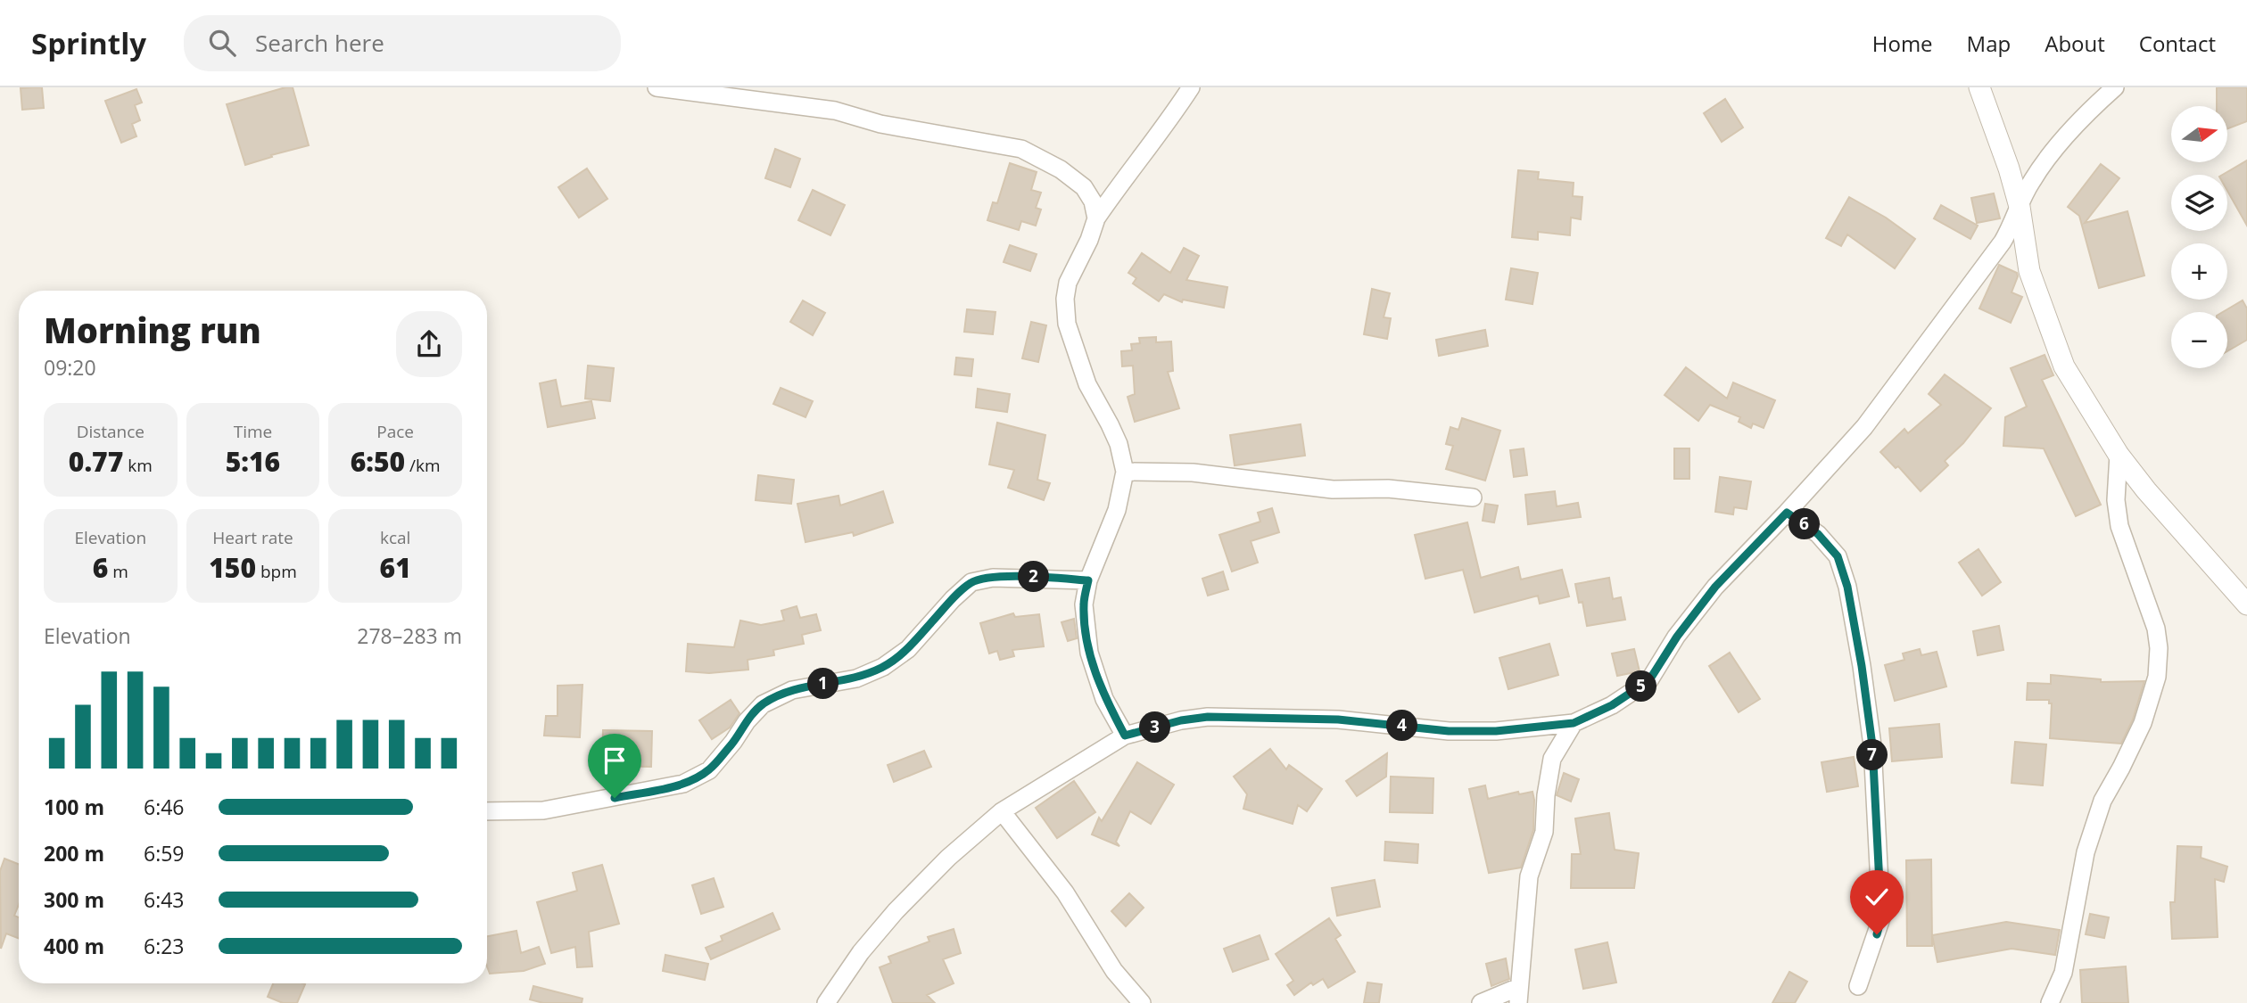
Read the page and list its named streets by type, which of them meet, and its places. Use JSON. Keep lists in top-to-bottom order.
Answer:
{
  "north": "right",
  "page": {
    "header": "Sprintly",
    "search": "Search here",
    "nav": [
      "Home",
      "Map",
      "About",
      "Contact"
    ],
    "map_buttons": ["+", "−"],
    "heading": ["Morning run", "09:20"],
    "stats": [
      ["Distance", "0.77 km"],
      ["Time", "5:16"],
      ["Pace", "6:50 /km"],
      ["Elevation", "6 m"],
      ["Heart rate", "150 bpm"],
      ["kcal", "61"]
    ],
    "pins": [
      "6",
      "2",
      "1",
      "5",
      "4",
      "3",
      "7"
    ],
    "chart": ["Elevation", "278–283 m"],
    "list": [
      {
        "name": "100 m",
        "note": "6:46"
      },
      {
        "name": "200 m",
        "note": "6:59"
      },
      {
        "name": "300 m",
        "note": "6:43"
      },
      {
        "name": "400 m",
        "note": "6:23"
      }
    ]
  }
}
